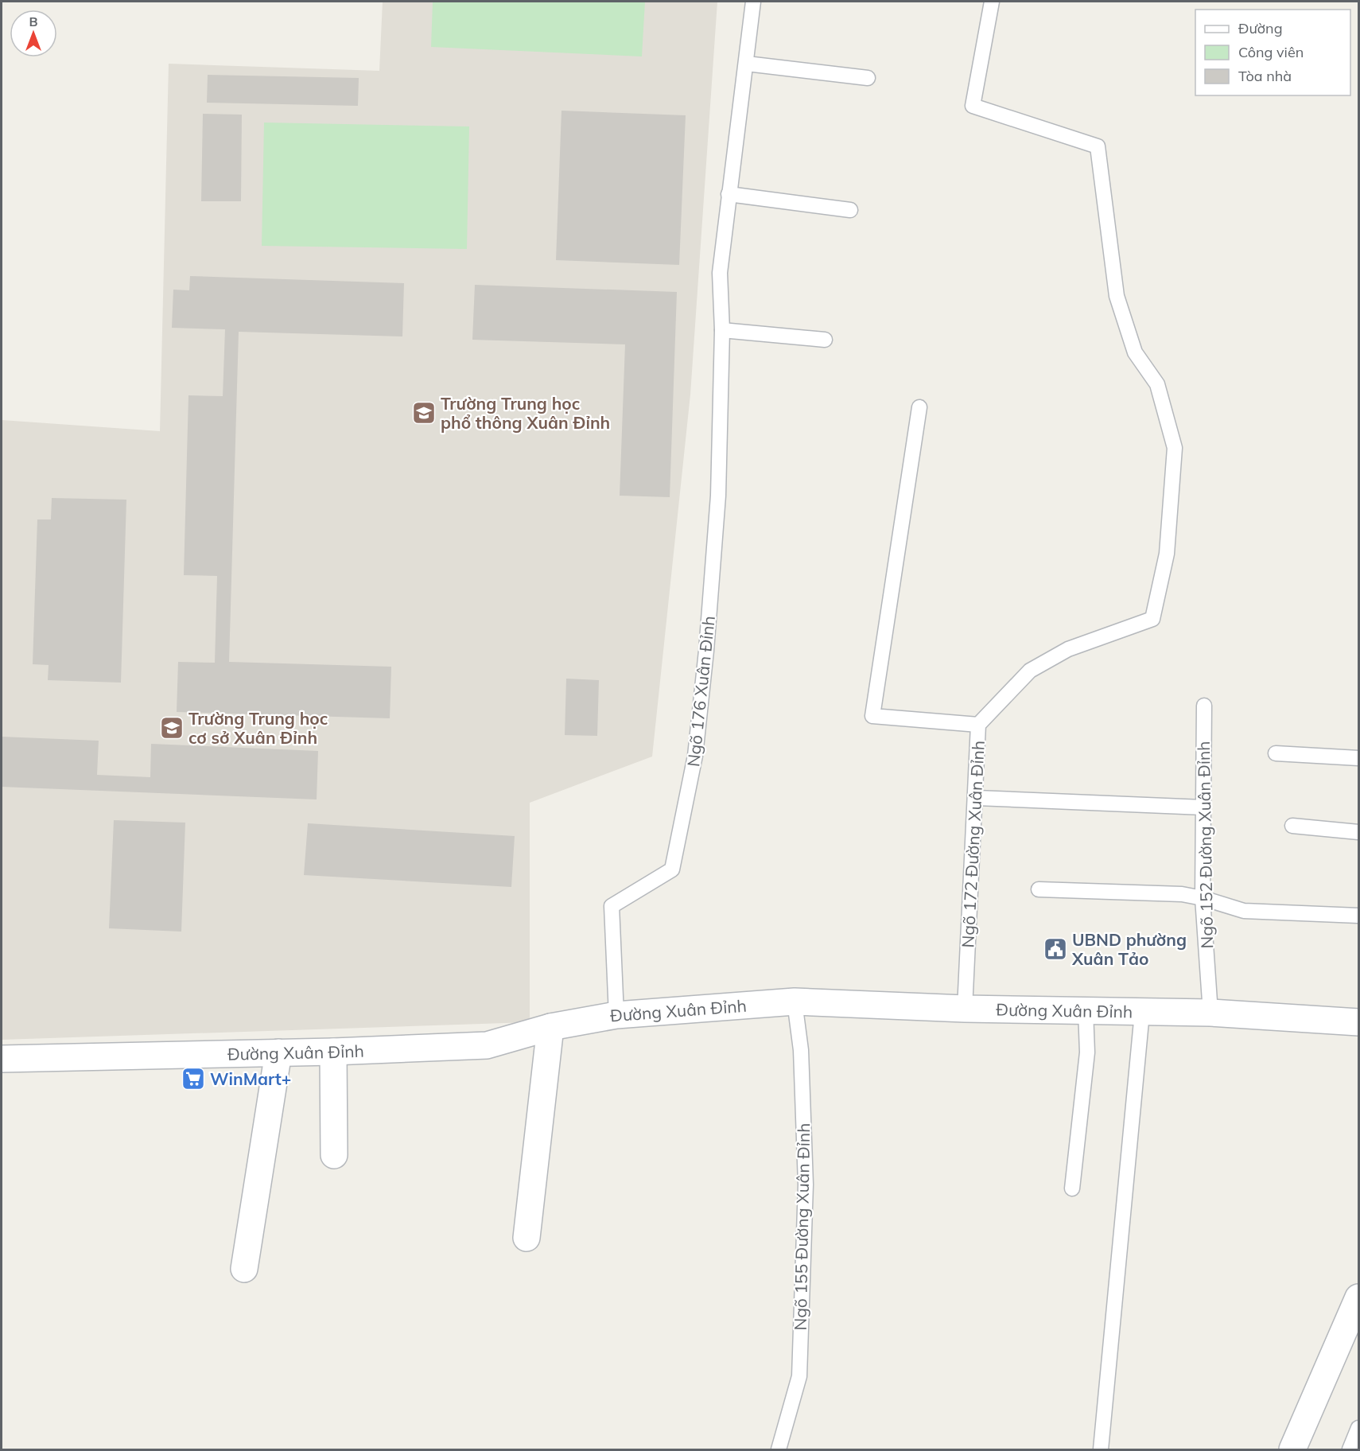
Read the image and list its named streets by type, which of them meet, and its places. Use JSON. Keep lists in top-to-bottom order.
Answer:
{
  "streets": {
    "street": ["Đường Xuân Đỉnh"],
    "lane": [
      "Ngõ 176 Xuân Đỉnh",
      "Ngõ 172 Đường Xuân Đỉnh",
      "Ngõ 152 Đường Xuân Đỉnh",
      "Ngõ 155 Đường Xuân Đỉnh"
    ]
  },
  "crossings": [
    ["Ngõ 176 Xuân Đỉnh", "Đường Xuân Đỉnh"],
    ["Ngõ 172 Đường Xuân Đỉnh", "Đường Xuân Đỉnh"],
    ["Ngõ 152 Đường Xuân Đỉnh", "Đường Xuân Đỉnh"],
    ["Đường Xuân Đỉnh", "Ngõ 155 Đường Xuân Đỉnh"]
  ],
  "places": {
    "school or university": ["Trường Trung học phổ thông Xuân Đỉnh", "Trường Trung học cơ sở Xuân Đỉnh"],
    "public building": ["UBND phường Xuân Tảo"],
    "supermarket": ["WinMart+"]
  },
  "legend": ["Đường", "Công viên", "Tòa nhà"],
  "north": "top"
}
